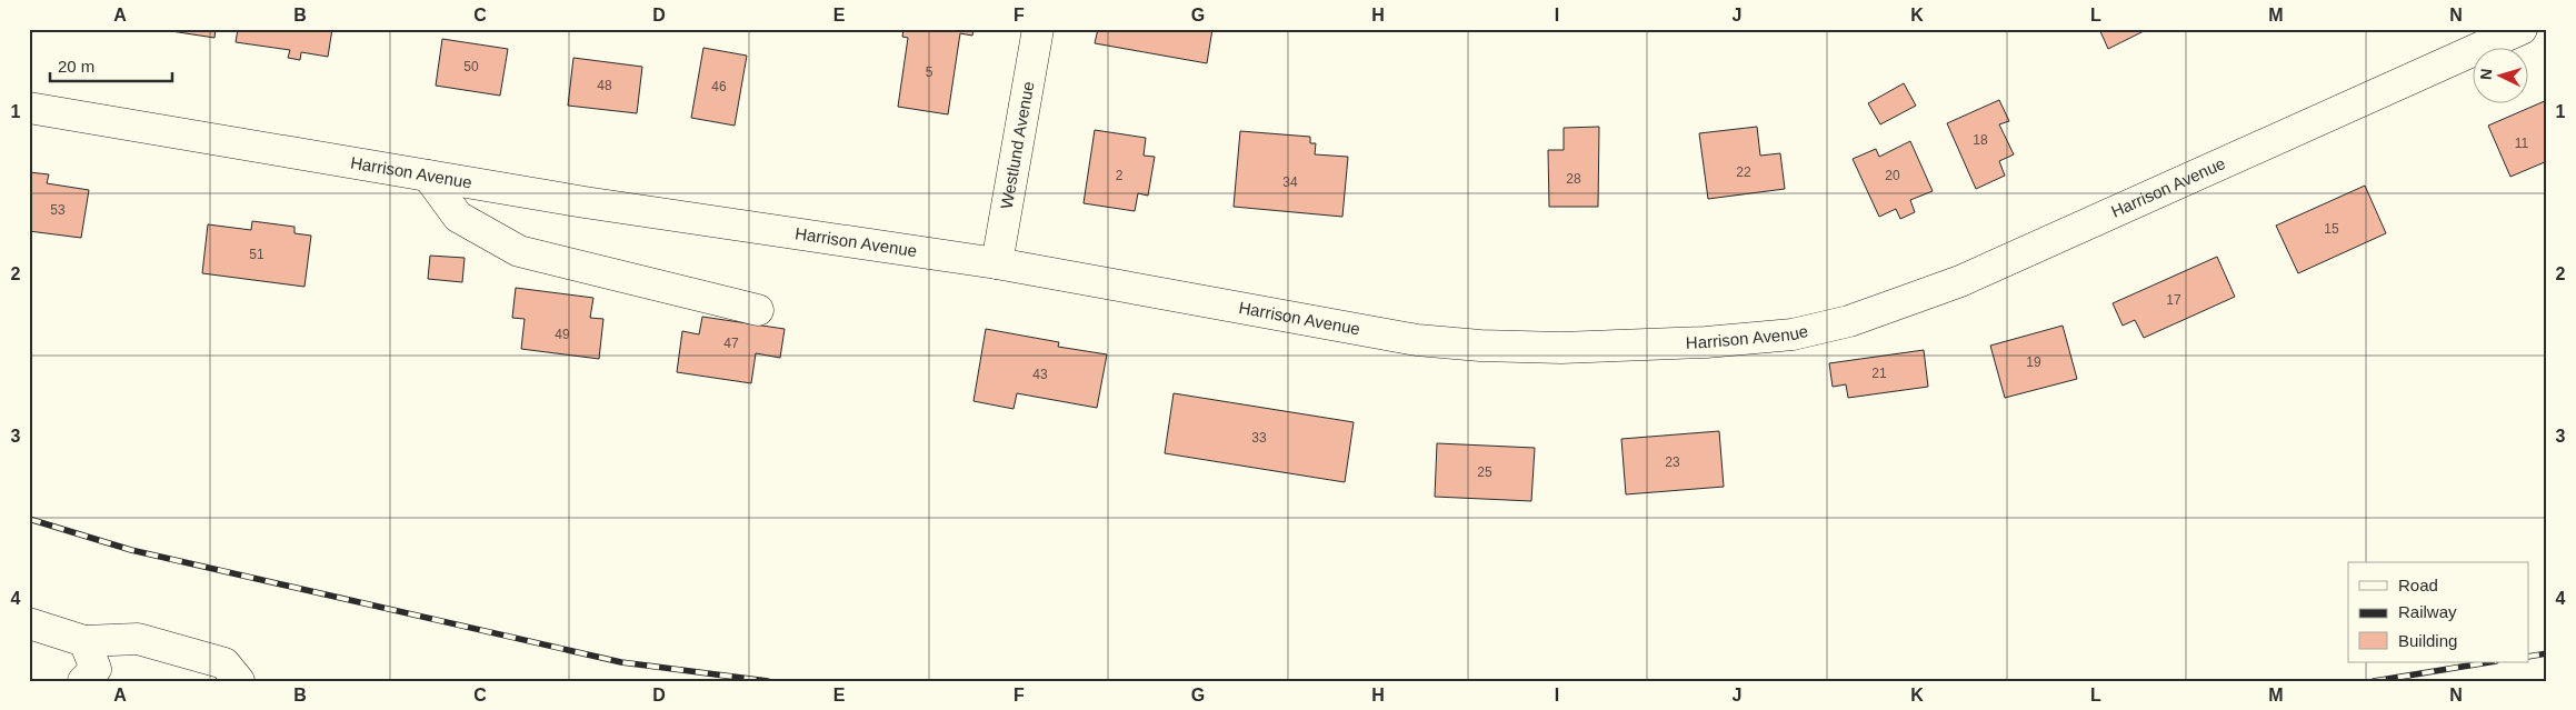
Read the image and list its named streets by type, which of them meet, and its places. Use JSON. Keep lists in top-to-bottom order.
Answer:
{
  "streets": {
    "street": ["Westlund Avenue", "Harrison Avenue"]
  },
  "crossings": [
    ["Westlund Avenue", "Harrison Avenue"]
  ],
  "house_numbers": [
    "50",
    "5",
    "48",
    "46",
    "18",
    "11",
    "22",
    "2",
    "20",
    "28",
    "34",
    "53",
    "15",
    "51",
    "17",
    "49",
    "47",
    "19",
    "21",
    "43",
    "33",
    "23",
    "25"
  ],
  "legend": ["Road", "Railway", "Building"],
  "scale_bar": "20 m",
  "north": "left",
  "grid": {
    "columns": [
      "A",
      "B",
      "C",
      "D",
      "E",
      "F",
      "G",
      "H",
      "I",
      "J",
      "K",
      "L",
      "M",
      "N"
    ],
    "rows": [
      "1",
      "2",
      "3",
      "4"
    ]
  }
}
